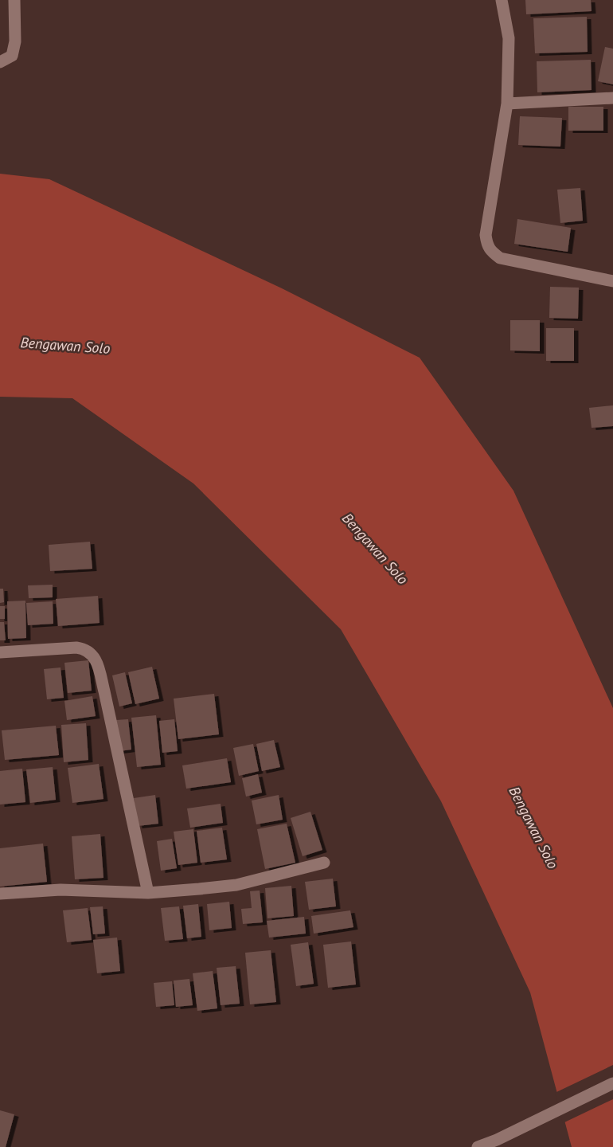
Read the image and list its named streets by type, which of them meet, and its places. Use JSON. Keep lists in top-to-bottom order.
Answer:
{
  "water": ["Bengawan Solo"]
}
